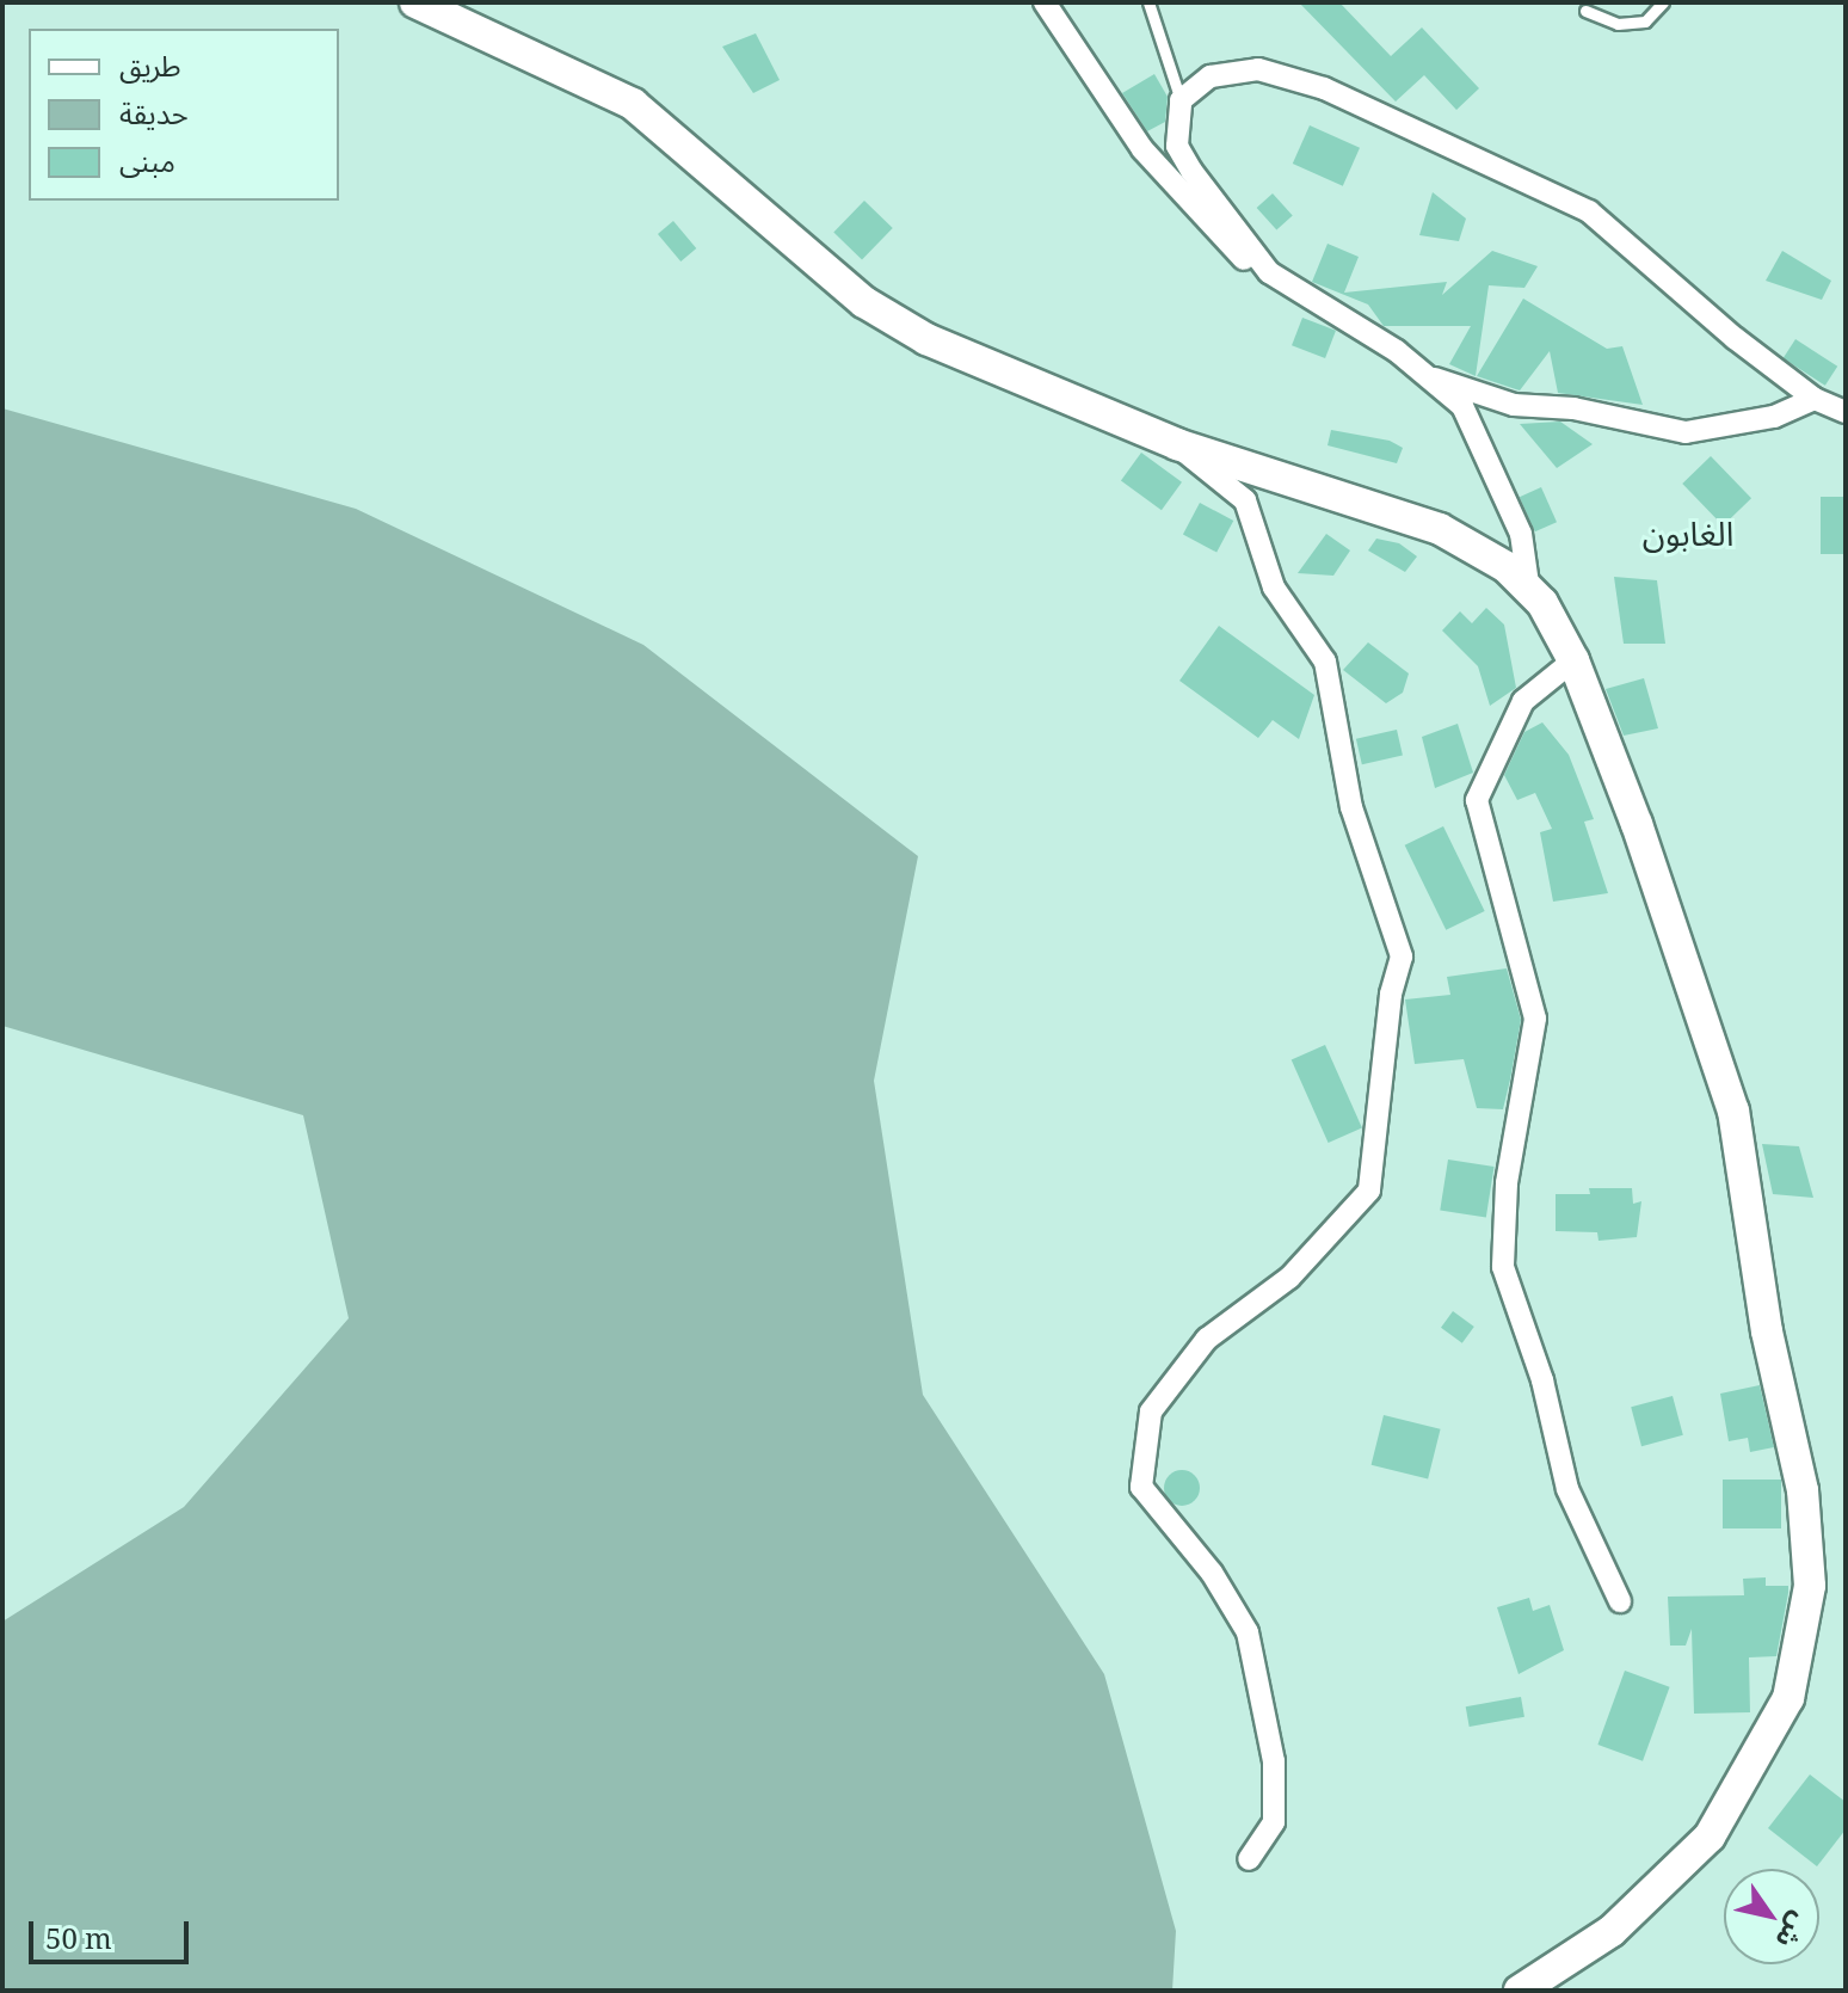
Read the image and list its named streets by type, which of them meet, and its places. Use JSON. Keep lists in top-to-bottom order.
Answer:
{
  "districts": ["الغابون"],
  "legend": ["طريق", "حديقة", "مبنى"],
  "scale_bar": "50 m",
  "north": "bottom right"
}
